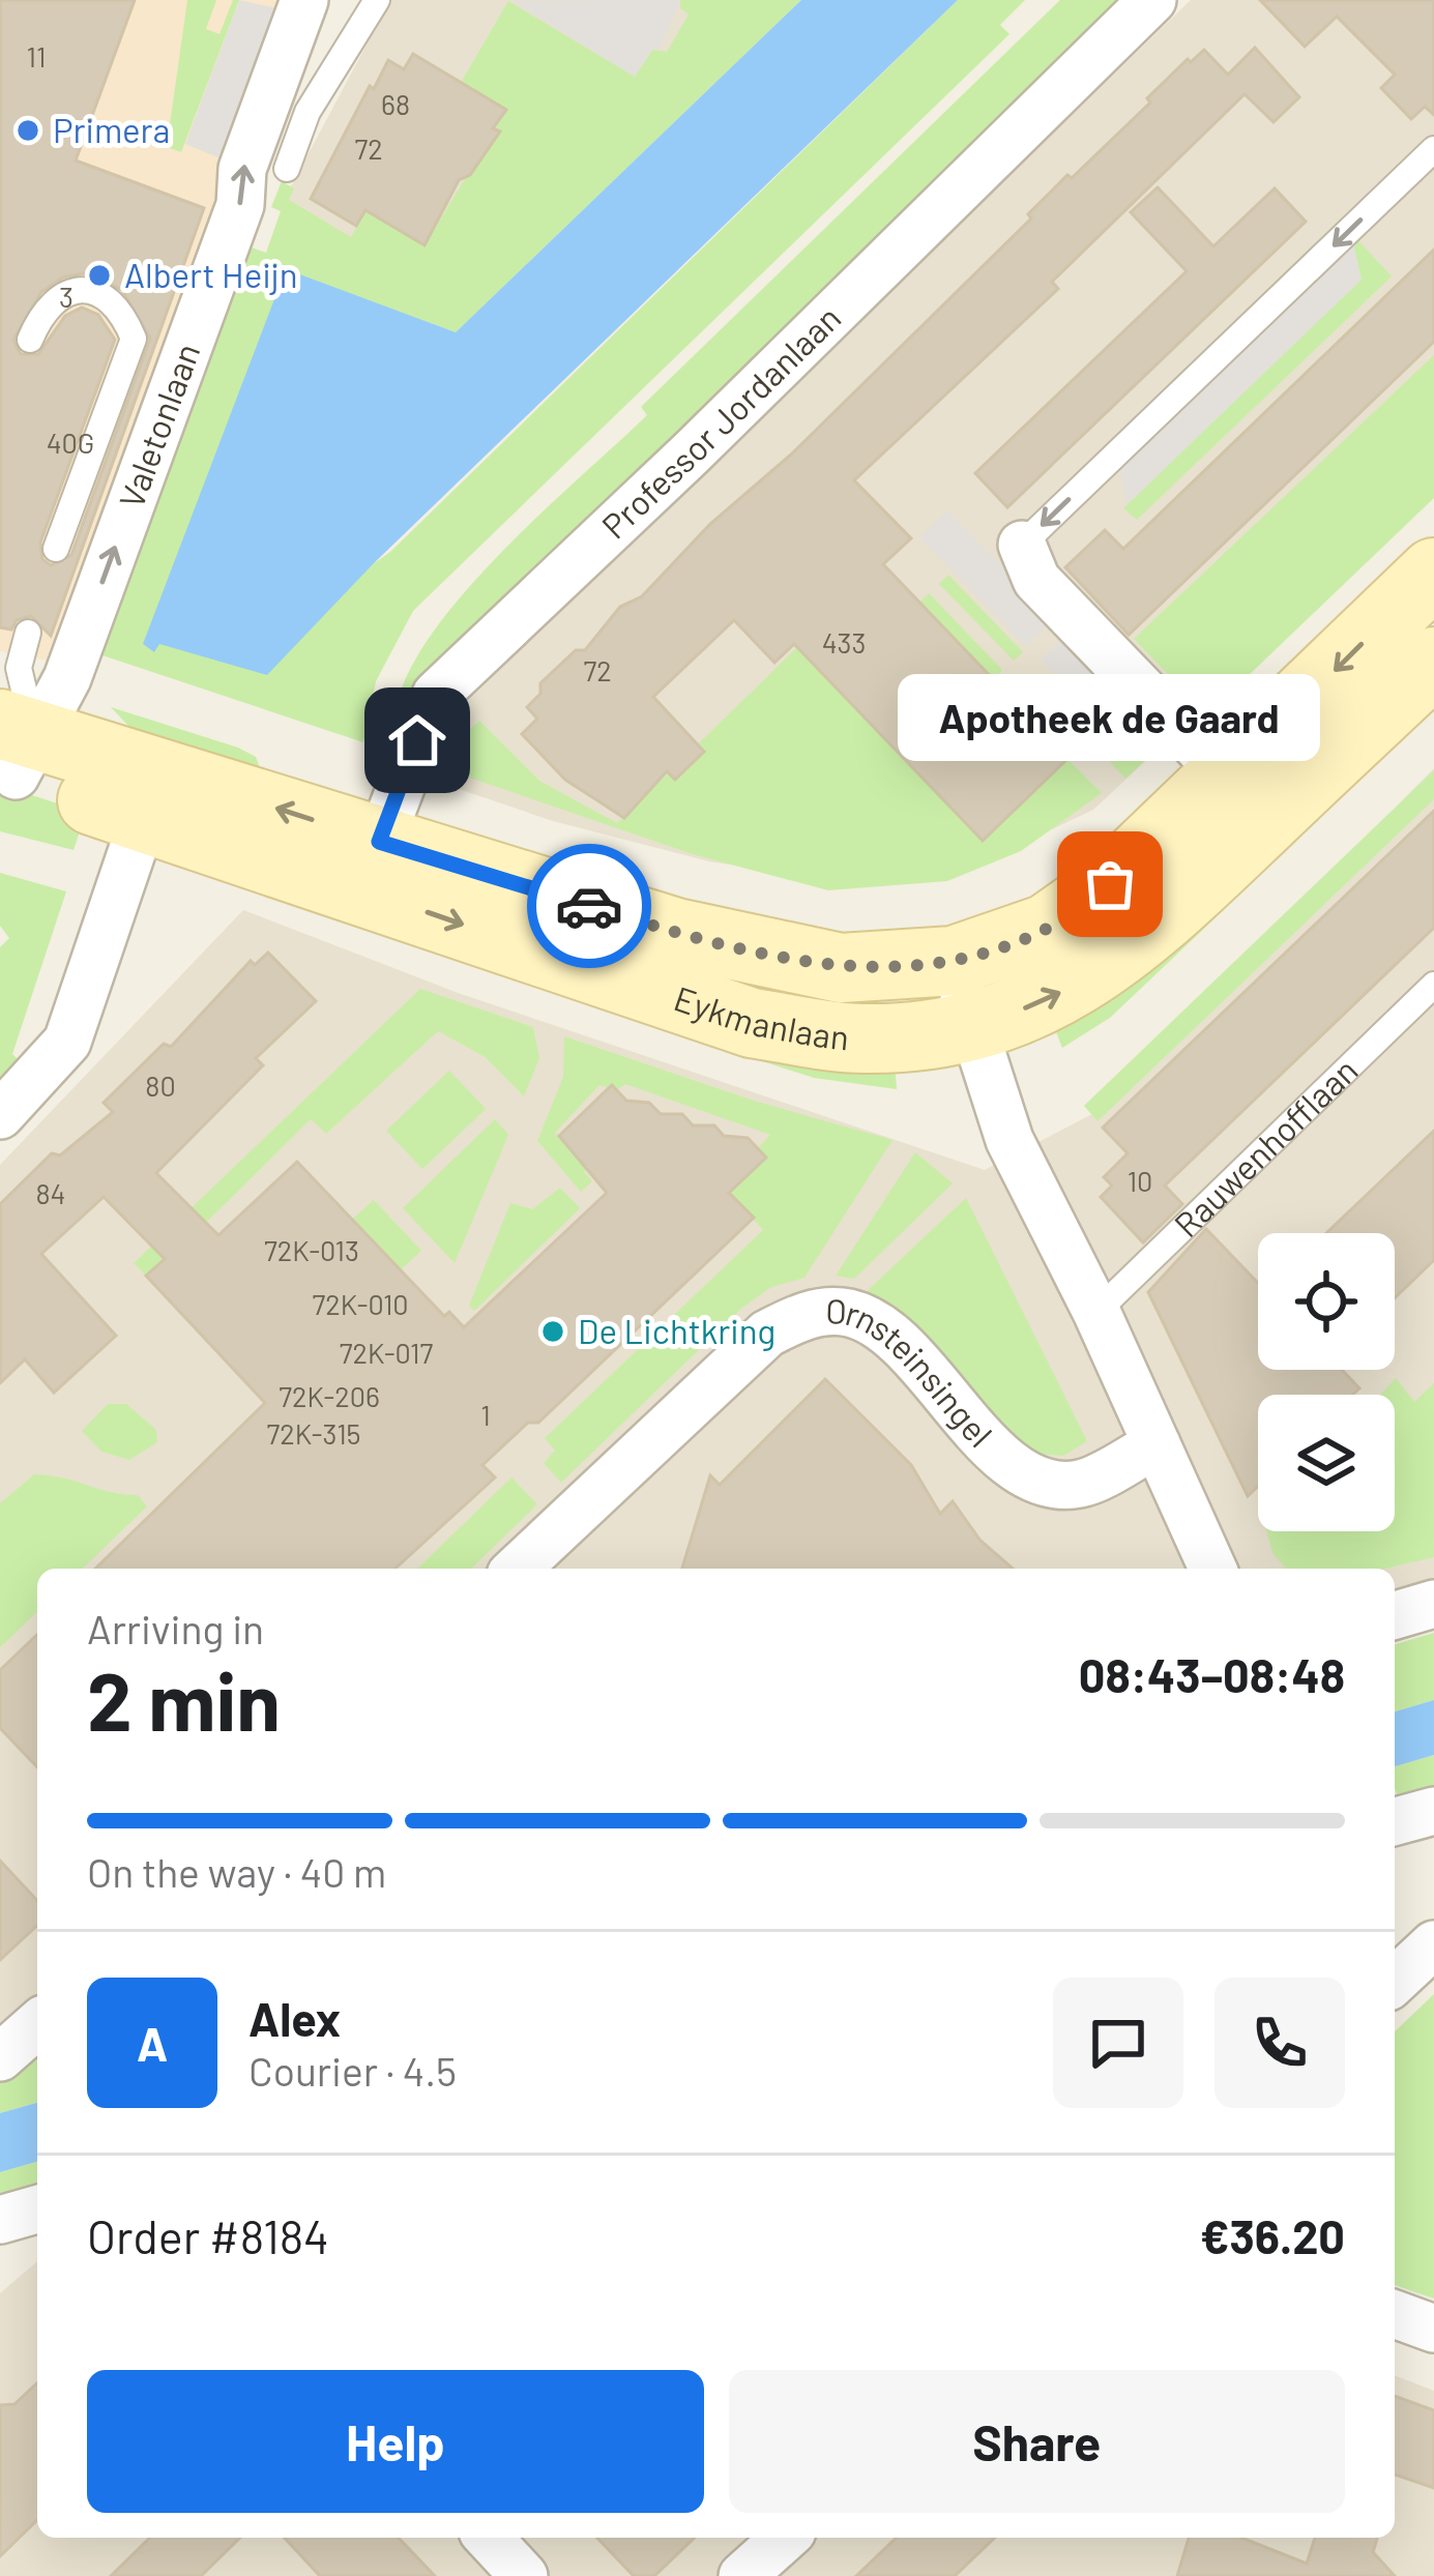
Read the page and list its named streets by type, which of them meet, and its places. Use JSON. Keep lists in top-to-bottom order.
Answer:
{
  "streets": {
    "main road": ["Eykmanlaan"],
    "street": ["Professor Jordanlaan", "Valetonlaan", "Ornsteinsingel"],
    "lane": ["Rauwenhofflaan"]
  },
  "crossings": [
    ["Professor Jordanlaan", "Eykmanlaan"],
    ["Valetonlaan", "Eykmanlaan"]
  ],
  "one_way": ["Valetonlaan"],
  "places": [
    "Primera",
    "Albert Heijn",
    "Apotheek de Gaard",
    "De Lichtkring"
  ],
  "house_numbers": [
    "11",
    "68",
    "72",
    "3",
    "40G",
    "433",
    "72",
    "80",
    "10",
    "84",
    "72K-013",
    "72K-010",
    "72K-017",
    "72K-206",
    "1",
    "72K-315"
  ],
  "page": {
    "bubble": "Apotheek de Gaard",
    "heading": ["2 min", "Arriving in", "08:43–08:48"],
    "panel": [
      "Alex",
      "Courier · 4.5",
      "Order #8184",
      "€36.20"
    ],
    "bar": "On the way · 40 m",
    "round": "A",
    "buttons": ["Help", "Share"]
  }
}
